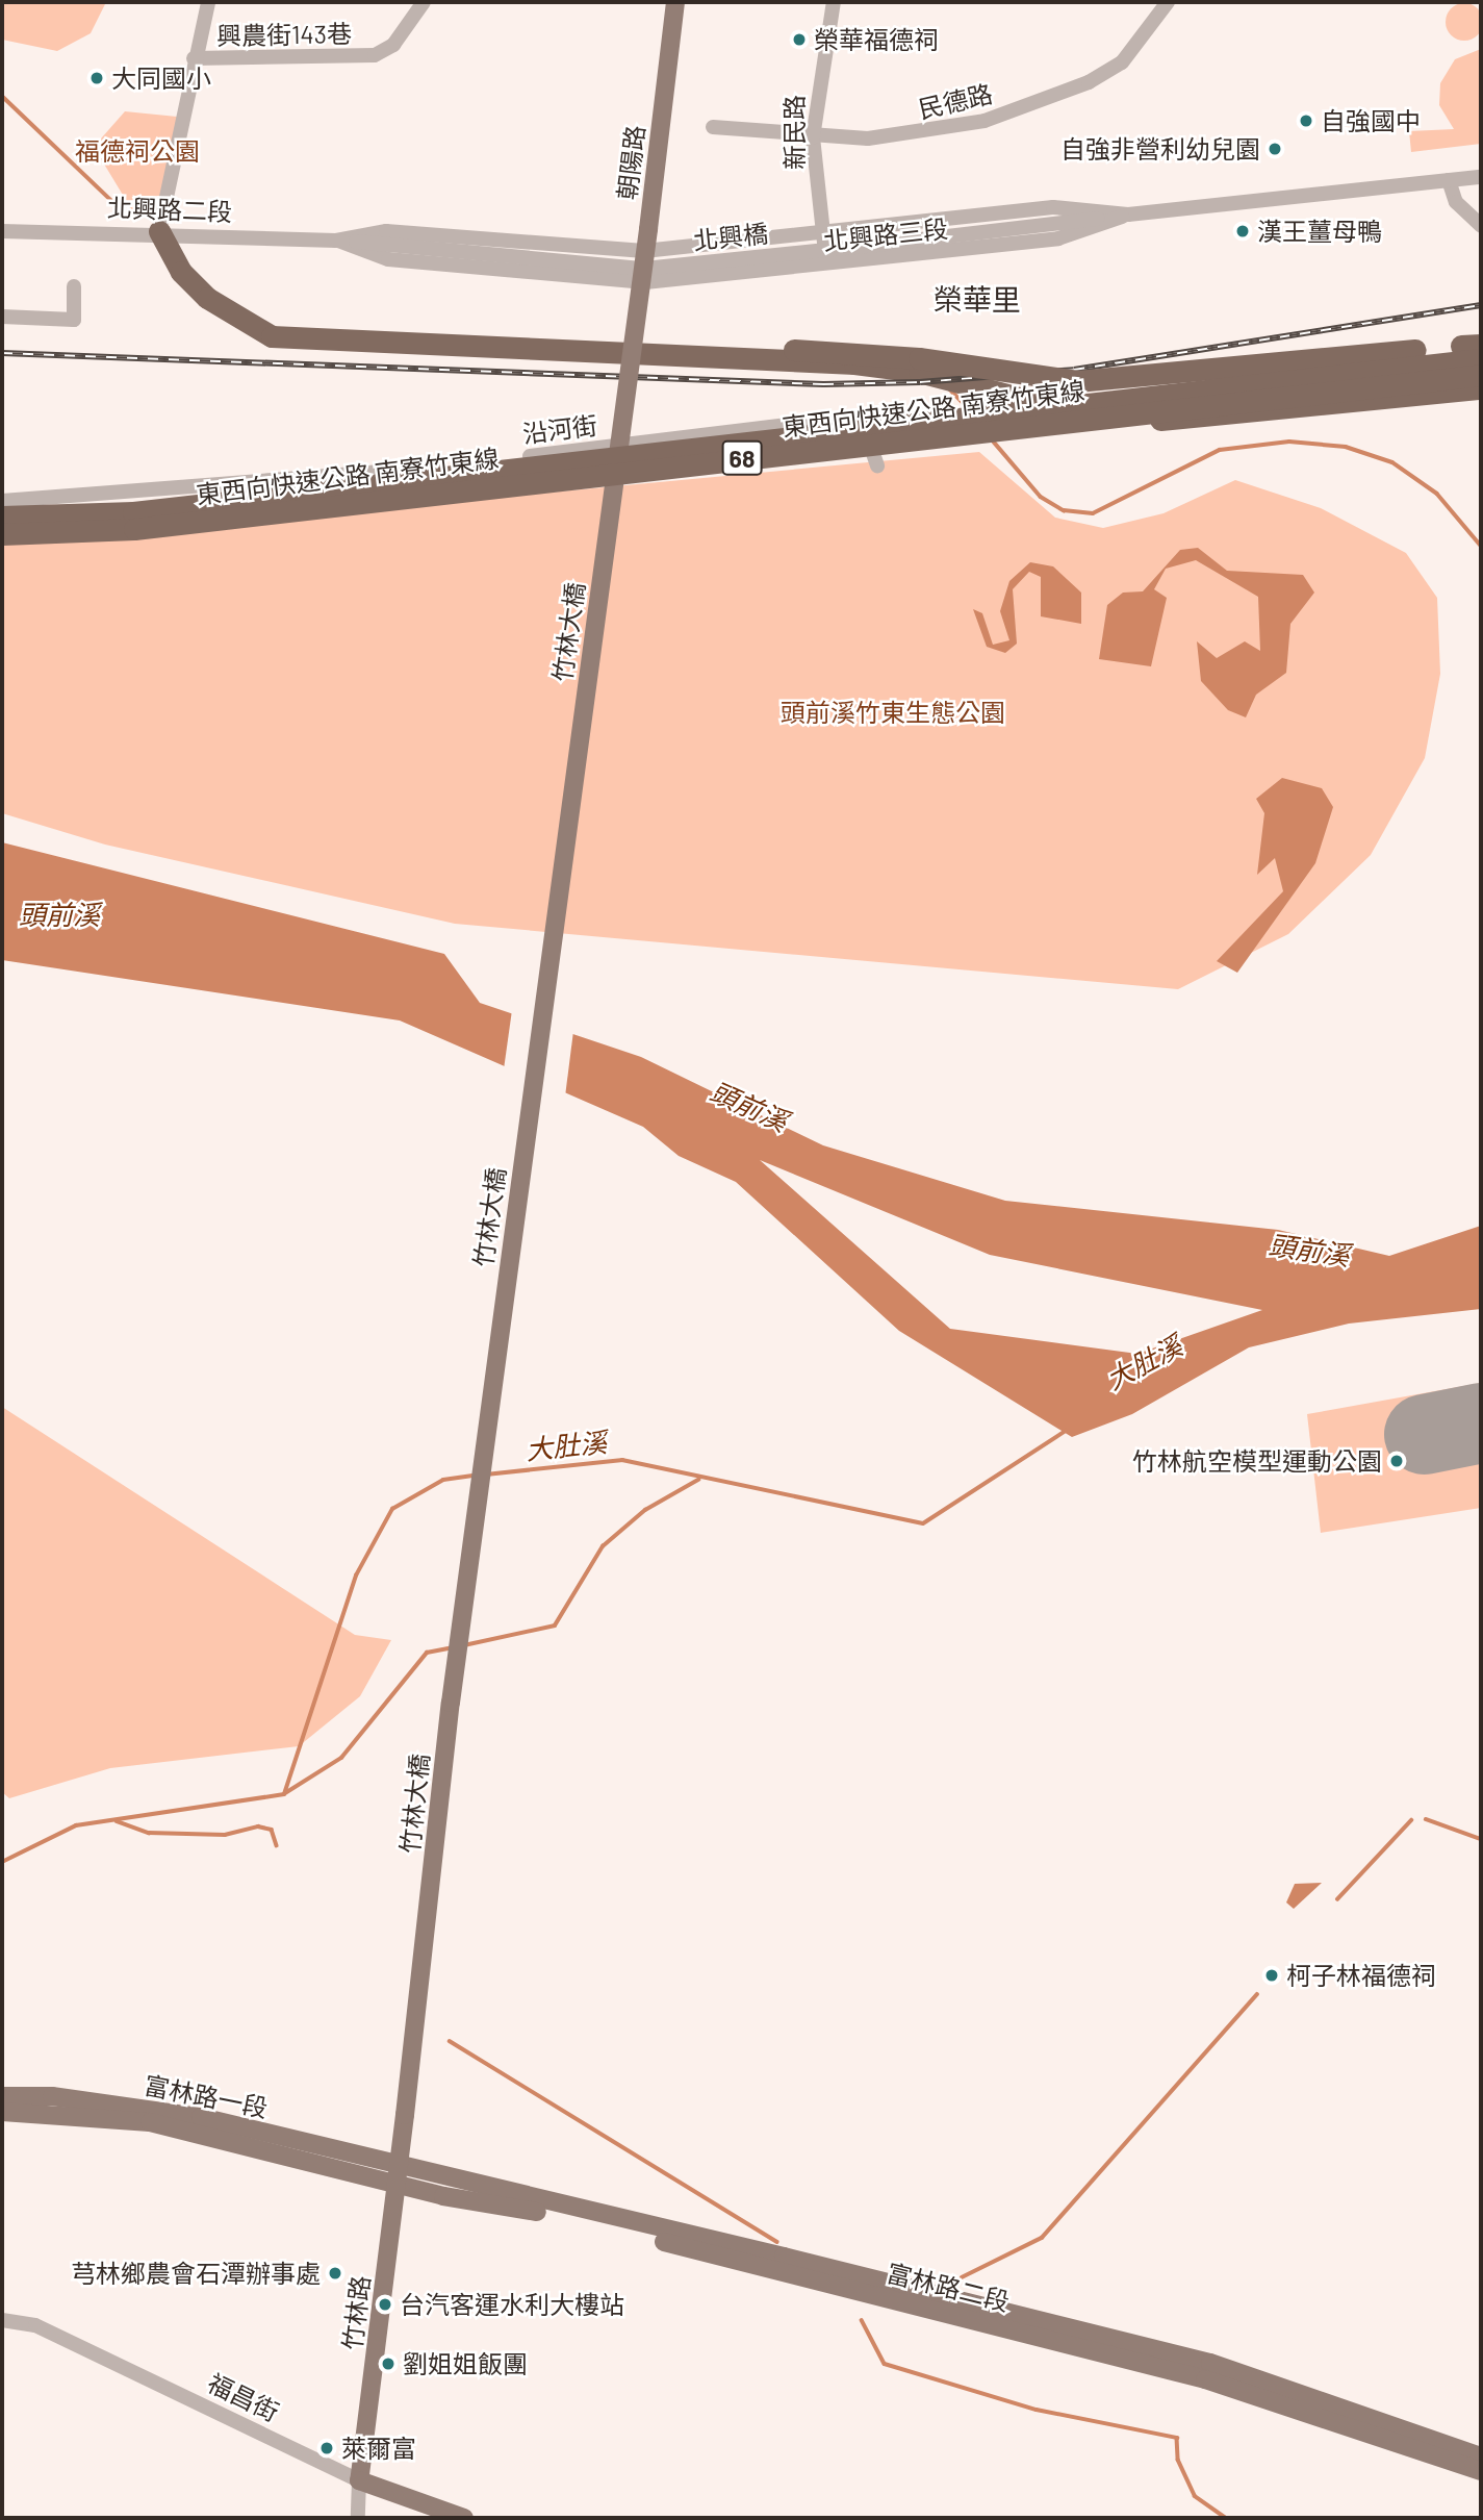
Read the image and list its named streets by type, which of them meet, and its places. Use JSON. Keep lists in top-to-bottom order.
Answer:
{
  "streets": {
    "highway": ["東西向快速公路 南寮竹東線", "68"],
    "main road": [
      "朝陽路",
      "竹林大橋",
      "富林路一段",
      "富林路二段",
      "竹林路",
      "福昌街"
    ],
    "street": [
      "興農街143巷",
      "民德路",
      "新民路",
      "北興路二段",
      "北興路三段",
      "北興橋",
      "沿河街"
    ]
  },
  "crossings": [
    ["民德路", "新民路"],
    ["新民路", "北興路三段"],
    ["朝陽路", "北興路二段"],
    ["朝陽路", "北興路三段"],
    ["朝陽路", "北興橋"],
    ["朝陽路", "竹林大橋"],
    ["北興路二段", "北興路三段"],
    ["北興路二段", "北興橋"],
    ["北興路三段", "北興橋"],
    ["竹林大橋", "竹林路"],
    ["富林路一段", "富林路二段"],
    ["富林路一段", "竹林路"],
    ["富林路二段", "竹林路"],
    ["竹林路", "福昌街"]
  ],
  "districts": ["榮華里"],
  "water": ["頭前溪", "大肚溪"],
  "parks": ["福德祠公園", "頭前溪竹東生態公園"],
  "places": [
    "榮華福德祠",
    "大同國小",
    "自強國中",
    "自強非營利幼兒園",
    "漢王薑母鴨",
    "竹林航空模型運動公園",
    "柯子林福德祠",
    "芎林鄉農會石潭辦事處",
    "台汽客運水利大樓站",
    "劉姐姐飯團",
    "萊爾富"
  ]
}
